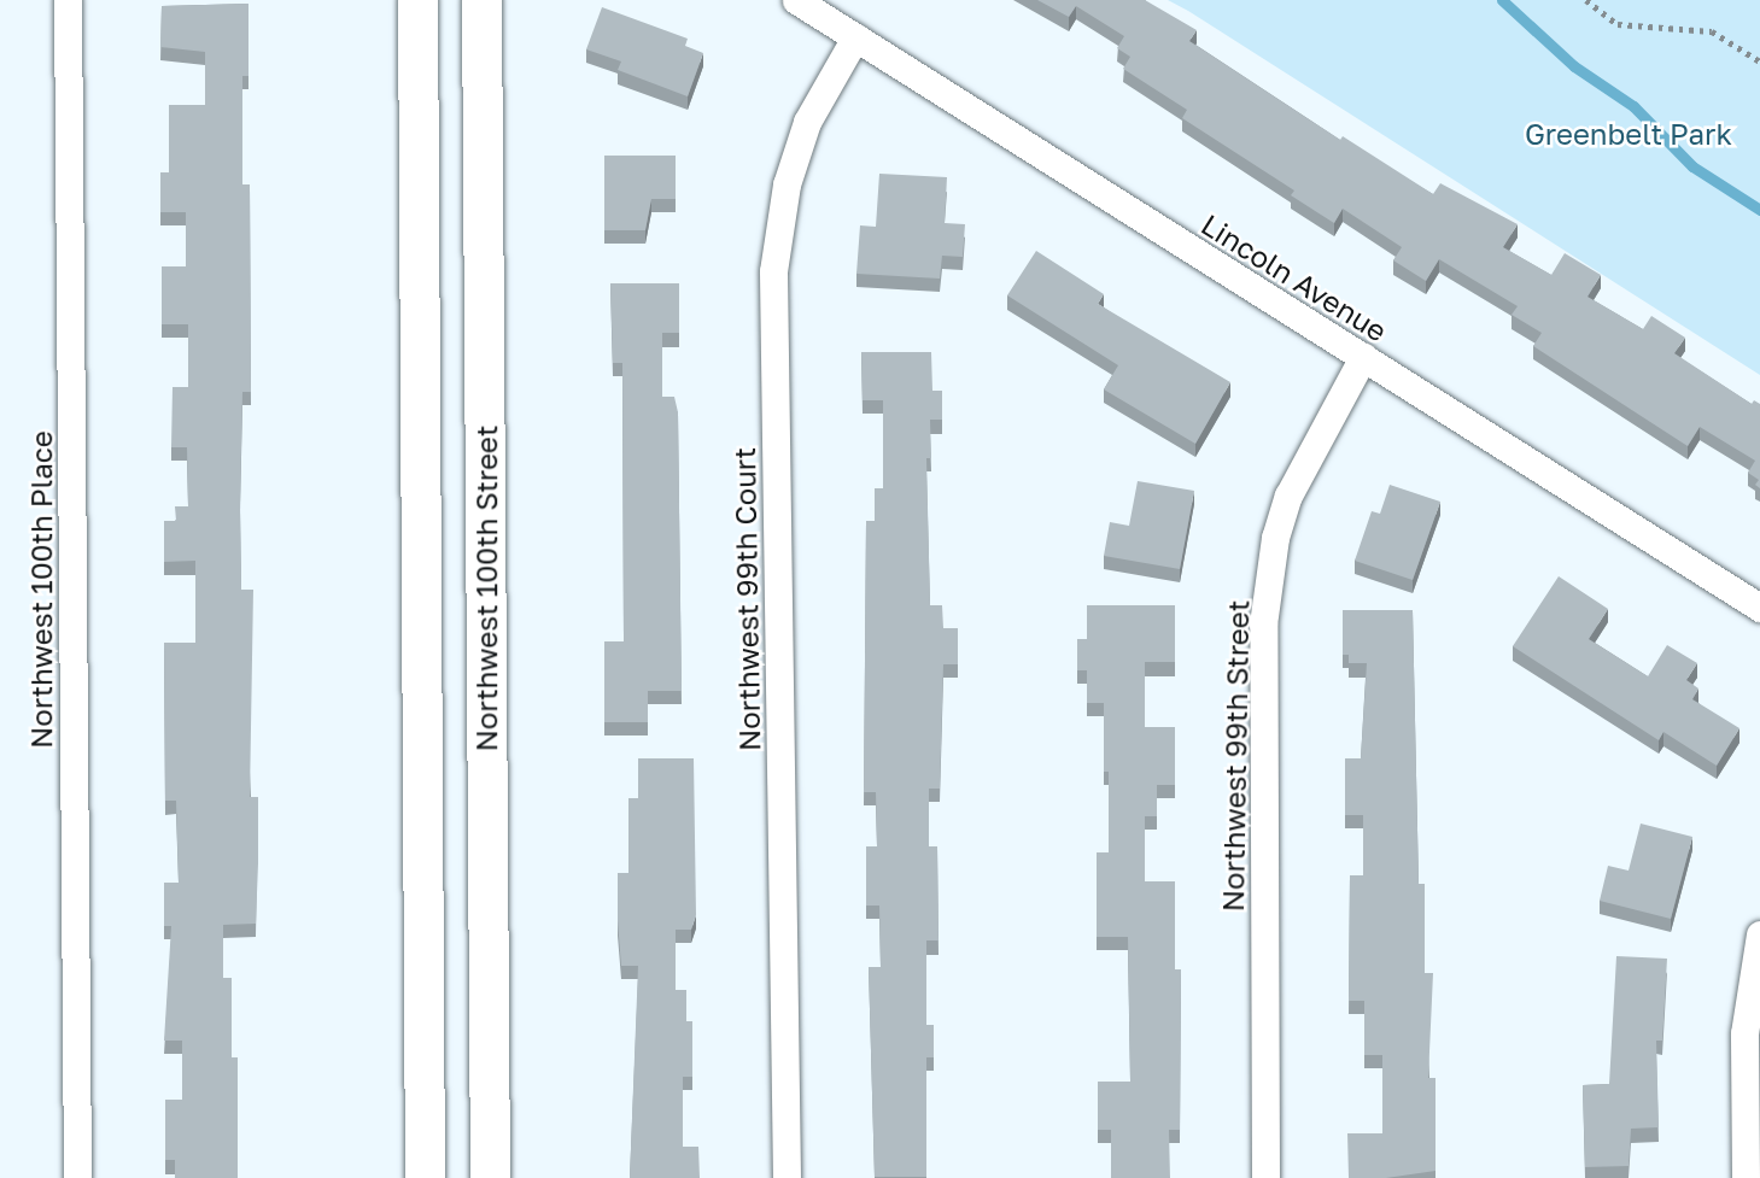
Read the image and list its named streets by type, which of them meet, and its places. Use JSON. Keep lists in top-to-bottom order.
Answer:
{
  "streets": {
    "main road": ["Northwest 100th Street"],
    "street": [
      "Lincoln Avenue",
      "Northwest 100th Place",
      "Northwest 99th Court",
      "Northwest 99th Street"
    ]
  },
  "crossings": [
    ["Lincoln Avenue", "Northwest 99th Court"],
    ["Lincoln Avenue", "Northwest 99th Street"]
  ],
  "parks": ["Greenbelt Park"]
}
